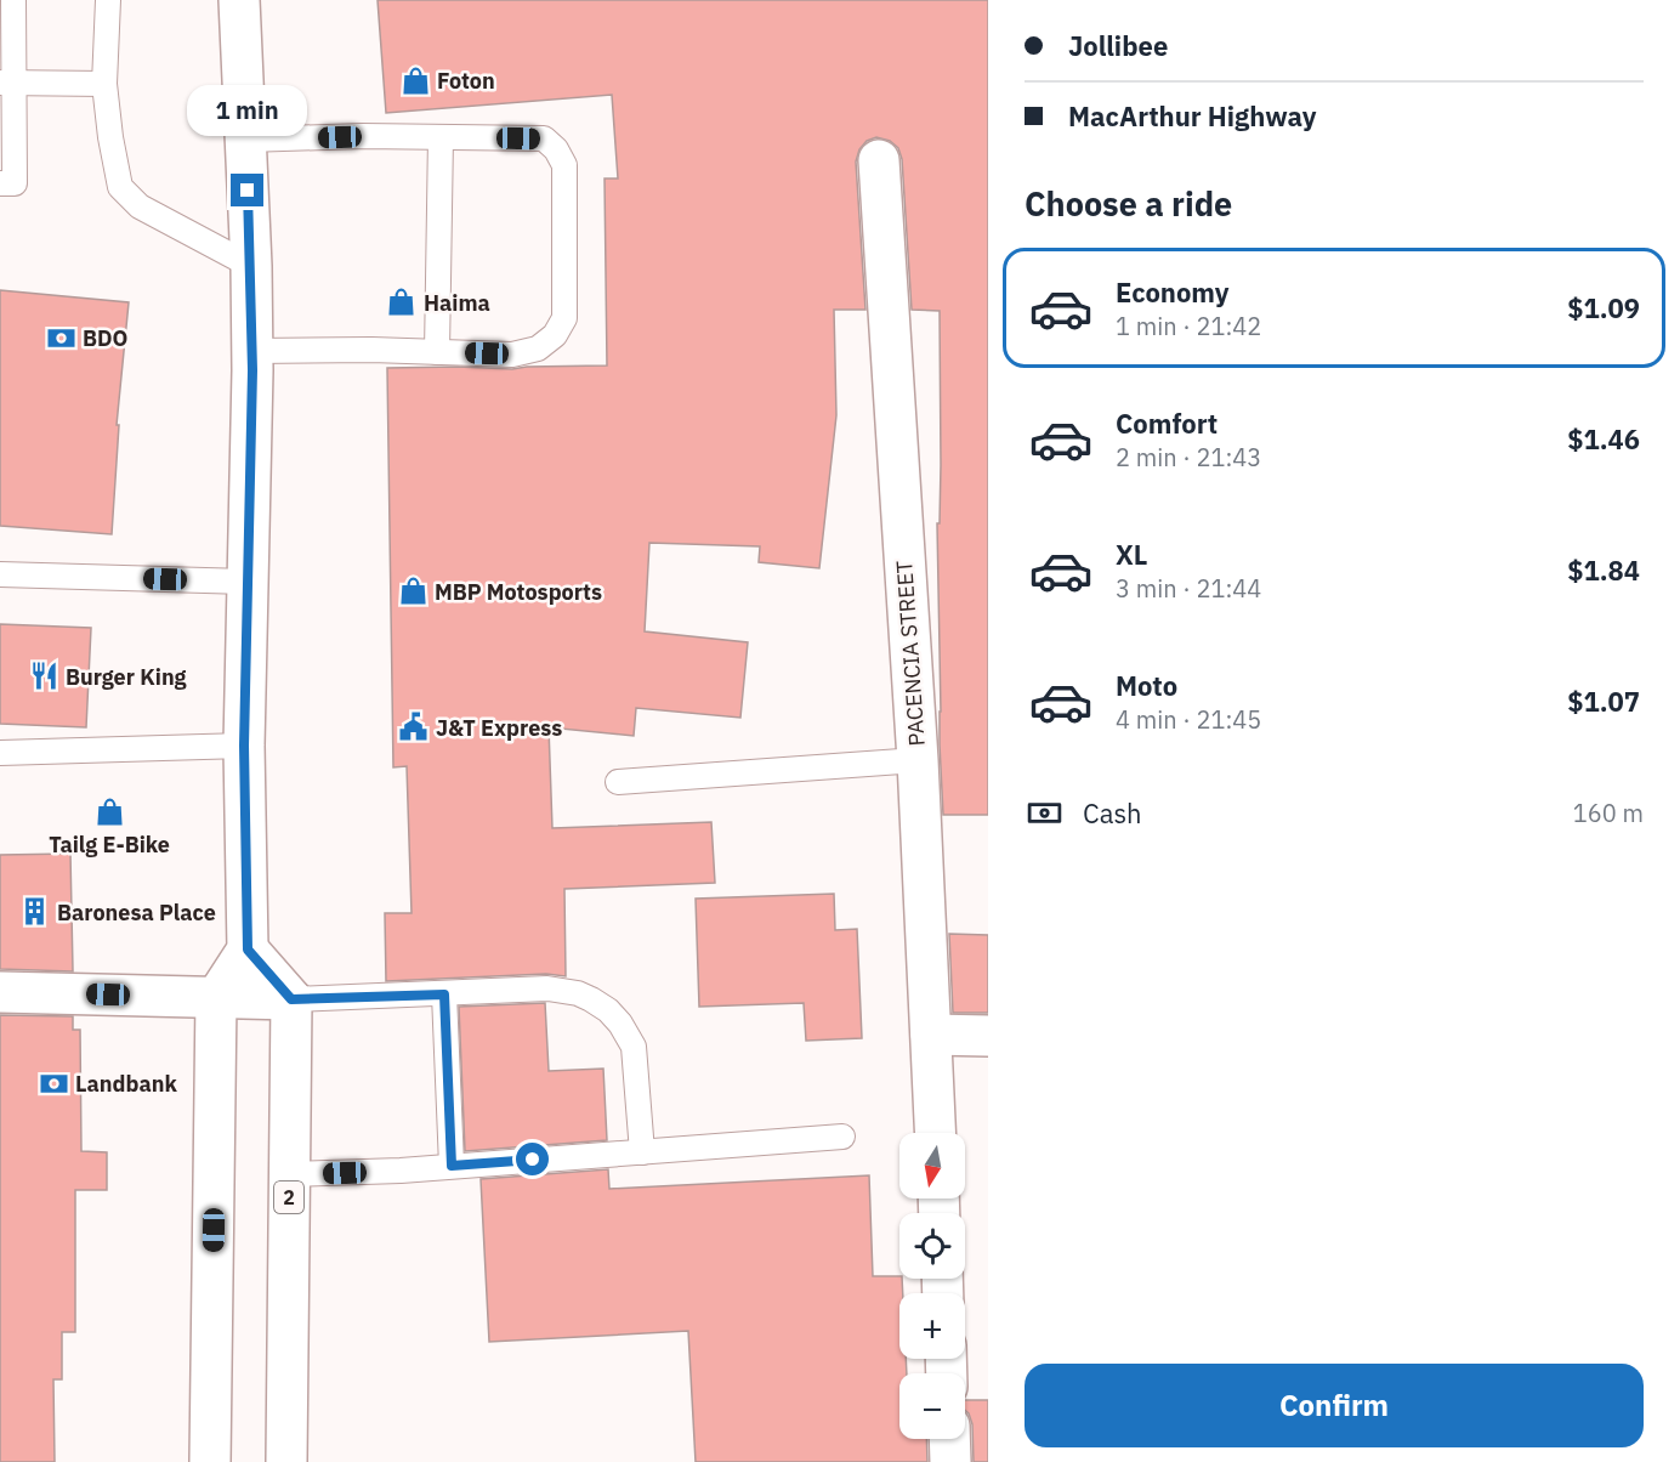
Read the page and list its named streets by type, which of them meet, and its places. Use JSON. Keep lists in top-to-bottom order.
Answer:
{
  "streets": {
    "main road": ["PACENCIA STREET", "2"]
  },
  "places": {
    "shop": [
      "Foton",
      "Haima",
      "MBP Motosports",
      "Tailg E-Bike"
    ],
    "bank": ["BDO", "Landbank"],
    "restaurant": ["Burger King"],
    "public building": ["J&T Express"],
    "building": ["Baronesa Place"]
  },
  "north": "bottom",
  "page": {
    "banner": ["Jollibee", "MacArthur Highway"],
    "bubble": "1 min",
    "heading": "Choose a ride",
    "list": [
      {
        "name": "Economy",
        "note": "1 min · 21:42",
        "value": "$1.09"
      },
      {
        "name": "Comfort",
        "note": "2 min · 21:43",
        "value": "$1.46"
      },
      {
        "name": "XL",
        "note": "3 min · 21:44",
        "value": "$1.84"
      },
      {
        "name": "Moto",
        "note": "4 min · 21:45",
        "value": "$1.07"
      }
    ],
    "pay": ["Cash", "160 m"],
    "map_buttons": ["+", "−"],
    "buttons": "Confirm"
  }
}
